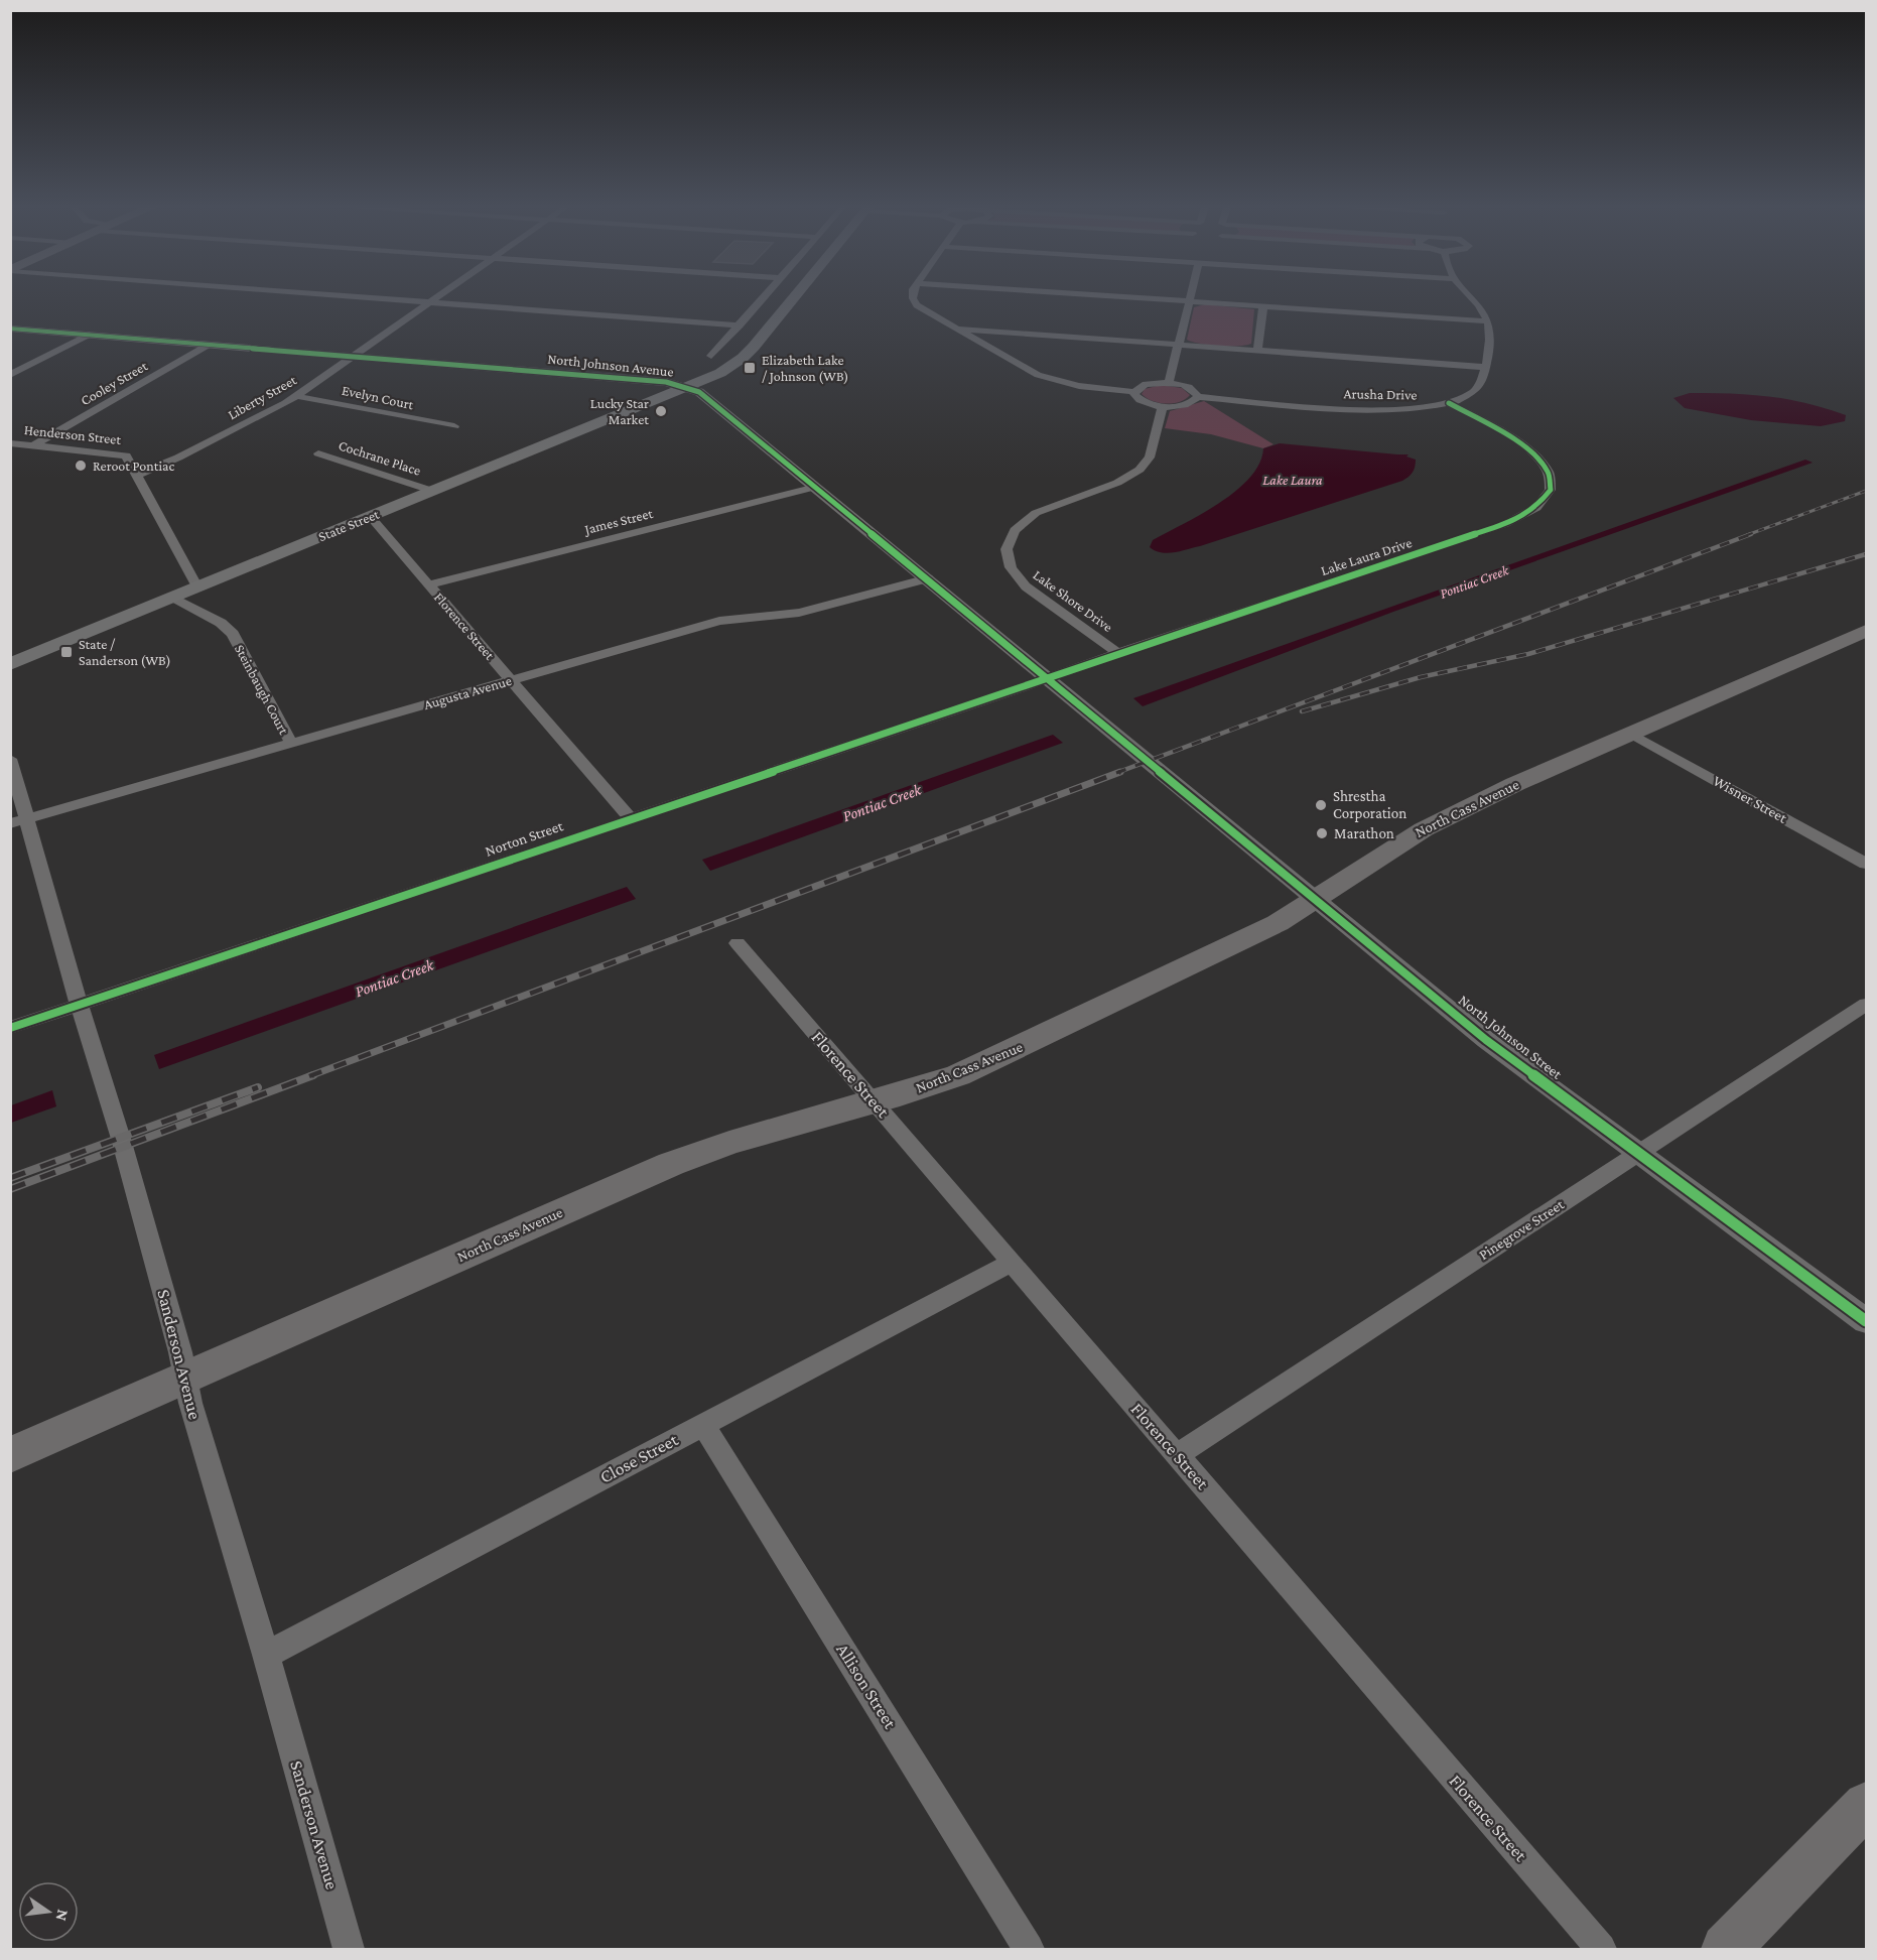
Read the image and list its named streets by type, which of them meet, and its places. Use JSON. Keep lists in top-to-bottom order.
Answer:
{
  "streets": {
    "main road": ["State Street", "North Cass Avenue"],
    "street": [
      "North Johnson Avenue",
      "Cooley Street",
      "Arusha Drive",
      "Liberty Street",
      "Evelyn Court",
      "Henderson Street",
      "Cochrane Place",
      "James Street",
      "Lake Laura Drive",
      "Lake Shore Drive",
      "Florence Street",
      "Steinbaugh Court",
      "Augusta Avenue",
      "Wisner Street",
      "Norton Street",
      "North Johnson Street",
      "Pinegrove Street",
      "Sanderson Avenue",
      "Close Street",
      "Allison Street"
    ]
  },
  "crossings": [
    ["North Johnson Avenue", "Cooley Street"],
    ["North Johnson Avenue", "Liberty Street"],
    ["North Johnson Avenue", "James Street"],
    ["North Johnson Avenue", "State Street"],
    ["North Johnson Avenue", "Lake Laura Drive"],
    ["North Johnson Avenue", "Augusta Avenue"],
    ["North Johnson Avenue", "Norton Street"],
    ["North Johnson Avenue", "North Johnson Street"],
    ["Cooley Street", "Henderson Street"],
    ["Arusha Drive", "Lake Laura Drive"],
    ["Liberty Street", "Evelyn Court"],
    ["Liberty Street", "Henderson Street"],
    ["Henderson Street", "State Street"],
    ["Cochrane Place", "State Street"],
    ["James Street", "Florence Street"],
    ["State Street", "Florence Street"],
    ["State Street", "Steinbaugh Court"],
    ["Lake Laura Drive", "Lake Shore Drive"],
    ["Lake Laura Drive", "Norton Street"],
    ["Florence Street", "Augusta Avenue"],
    ["Florence Street", "North Cass Avenue"],
    ["Florence Street", "Norton Street"],
    ["Florence Street", "Pinegrove Street"],
    ["Florence Street", "Close Street"],
    ["Steinbaugh Court", "Augusta Avenue"],
    ["Augusta Avenue", "Sanderson Avenue"],
    ["Wisner Street", "North Cass Avenue"],
    ["North Cass Avenue", "North Johnson Street"],
    ["North Cass Avenue", "Sanderson Avenue"],
    ["Norton Street", "Sanderson Avenue"],
    ["North Johnson Street", "Pinegrove Street"],
    ["Sanderson Avenue", "Close Street"],
    ["Close Street", "Allison Street"]
  ],
  "water": ["Lake Laura", "Pontiac Creek"],
  "places": {
    "transit": ["Elizabeth Lake / Johnson (WB)", "State / Sanderson (WB)"],
    "other": [
      "Lucky Star Market",
      "Reroot Pontiac",
      "Shrestha Corporation",
      "Marathon"
    ]
  },
  "north": "right"
}
